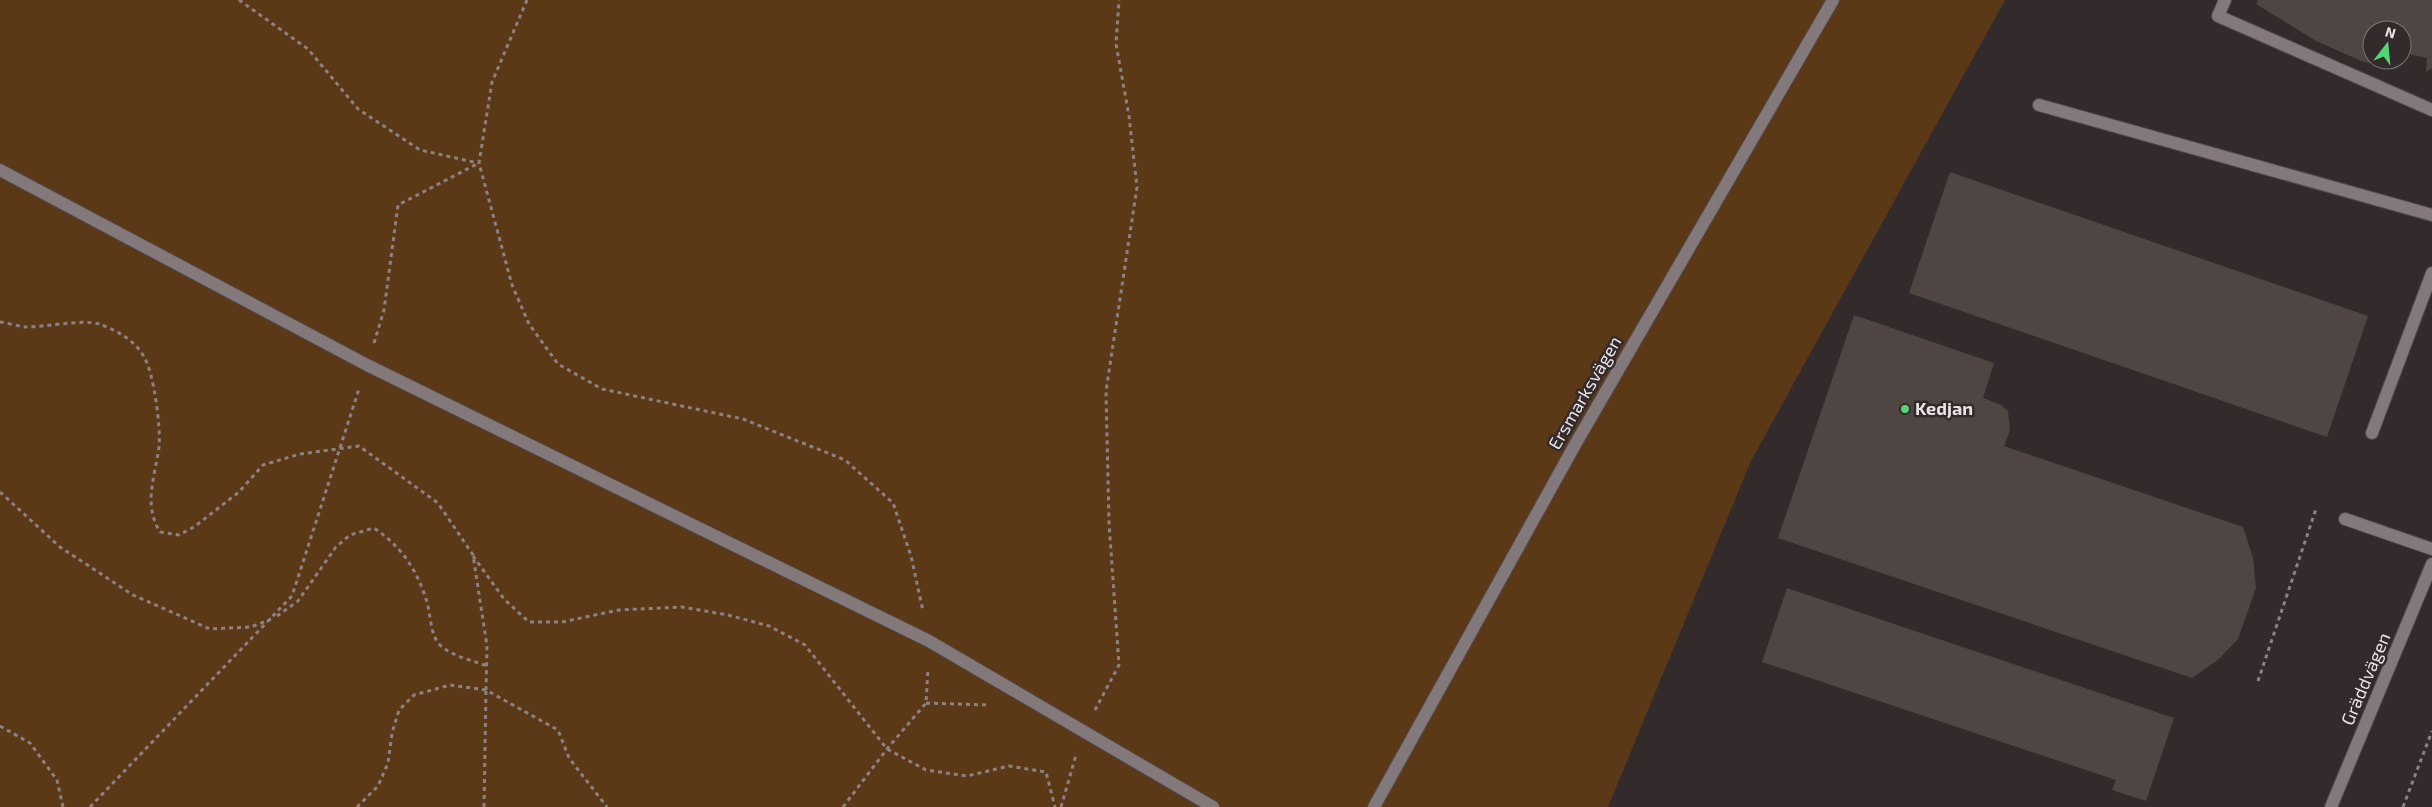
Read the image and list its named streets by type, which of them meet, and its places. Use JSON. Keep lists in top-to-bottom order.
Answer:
{
  "streets": {
    "street": ["Ersmarksvägen", "Gräddvägen"]
  },
  "places": ["Kedjan"],
  "north": "top"
}
